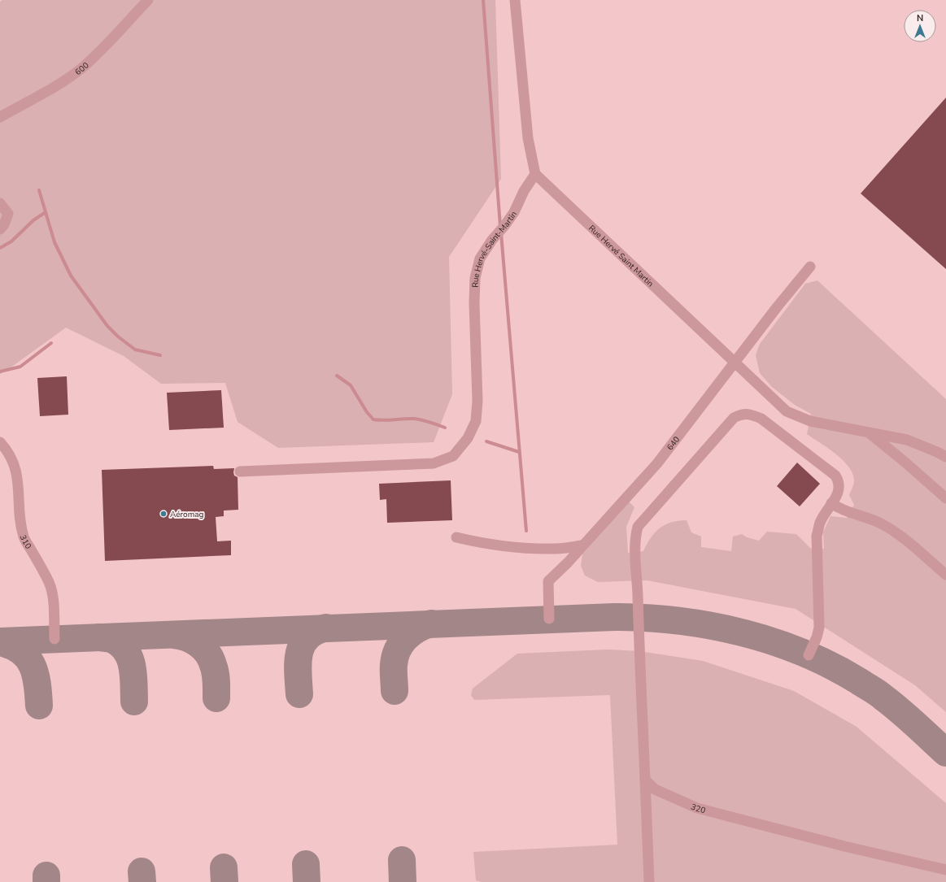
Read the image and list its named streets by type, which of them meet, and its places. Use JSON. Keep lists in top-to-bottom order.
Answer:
{
  "streets": {
    "lane": [
      "600",
      "Rue Hervé-Saint-Martin",
      "Rue Hervé Saint Martin",
      "640",
      "310",
      "320"
    ]
  },
  "crossings": [
    ["Rue Hervé-Saint-Martin", "Rue Hervé Saint Martin"],
    ["Rue Hervé Saint Martin", "640"]
  ],
  "places": ["Aéromag"],
  "north": "top"
}
